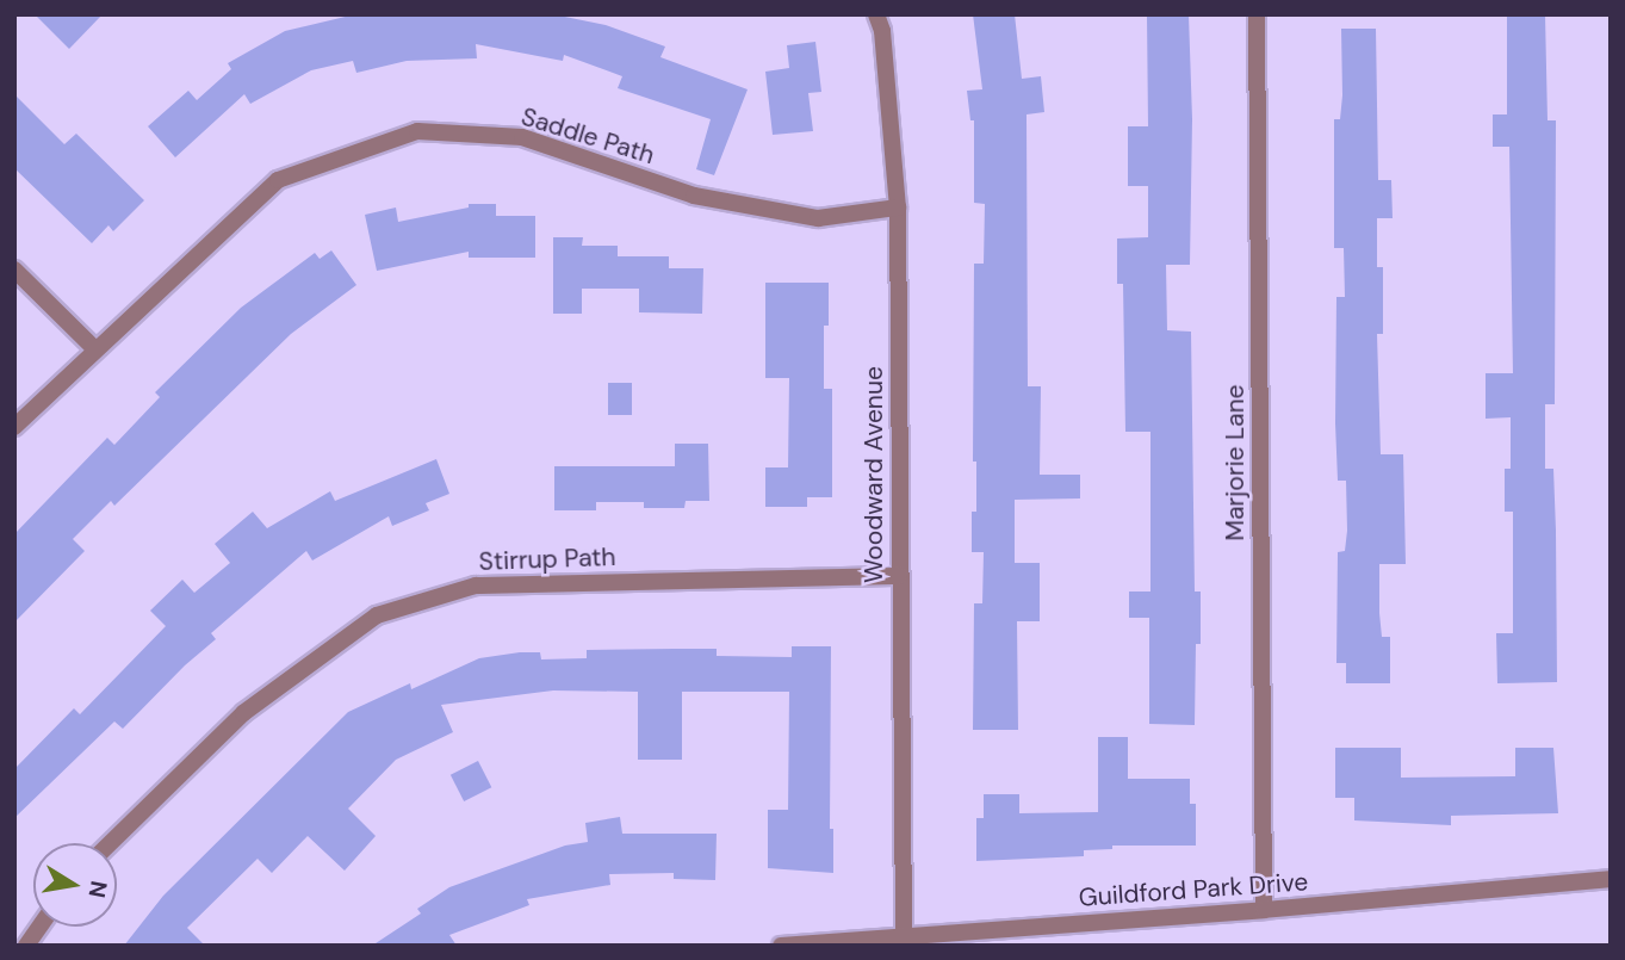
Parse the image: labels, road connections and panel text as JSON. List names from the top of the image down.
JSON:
{
  "streets": {
    "street": [
      "Saddle Path",
      "Marjorie Lane",
      "Woodward Avenue",
      "Stirrup Path",
      "Guildford Park Drive"
    ]
  },
  "crossings": [
    ["Saddle Path", "Woodward Avenue"],
    ["Marjorie Lane", "Guildford Park Drive"],
    ["Woodward Avenue", "Stirrup Path"],
    ["Woodward Avenue", "Guildford Park Drive"]
  ],
  "north": "right"
}
